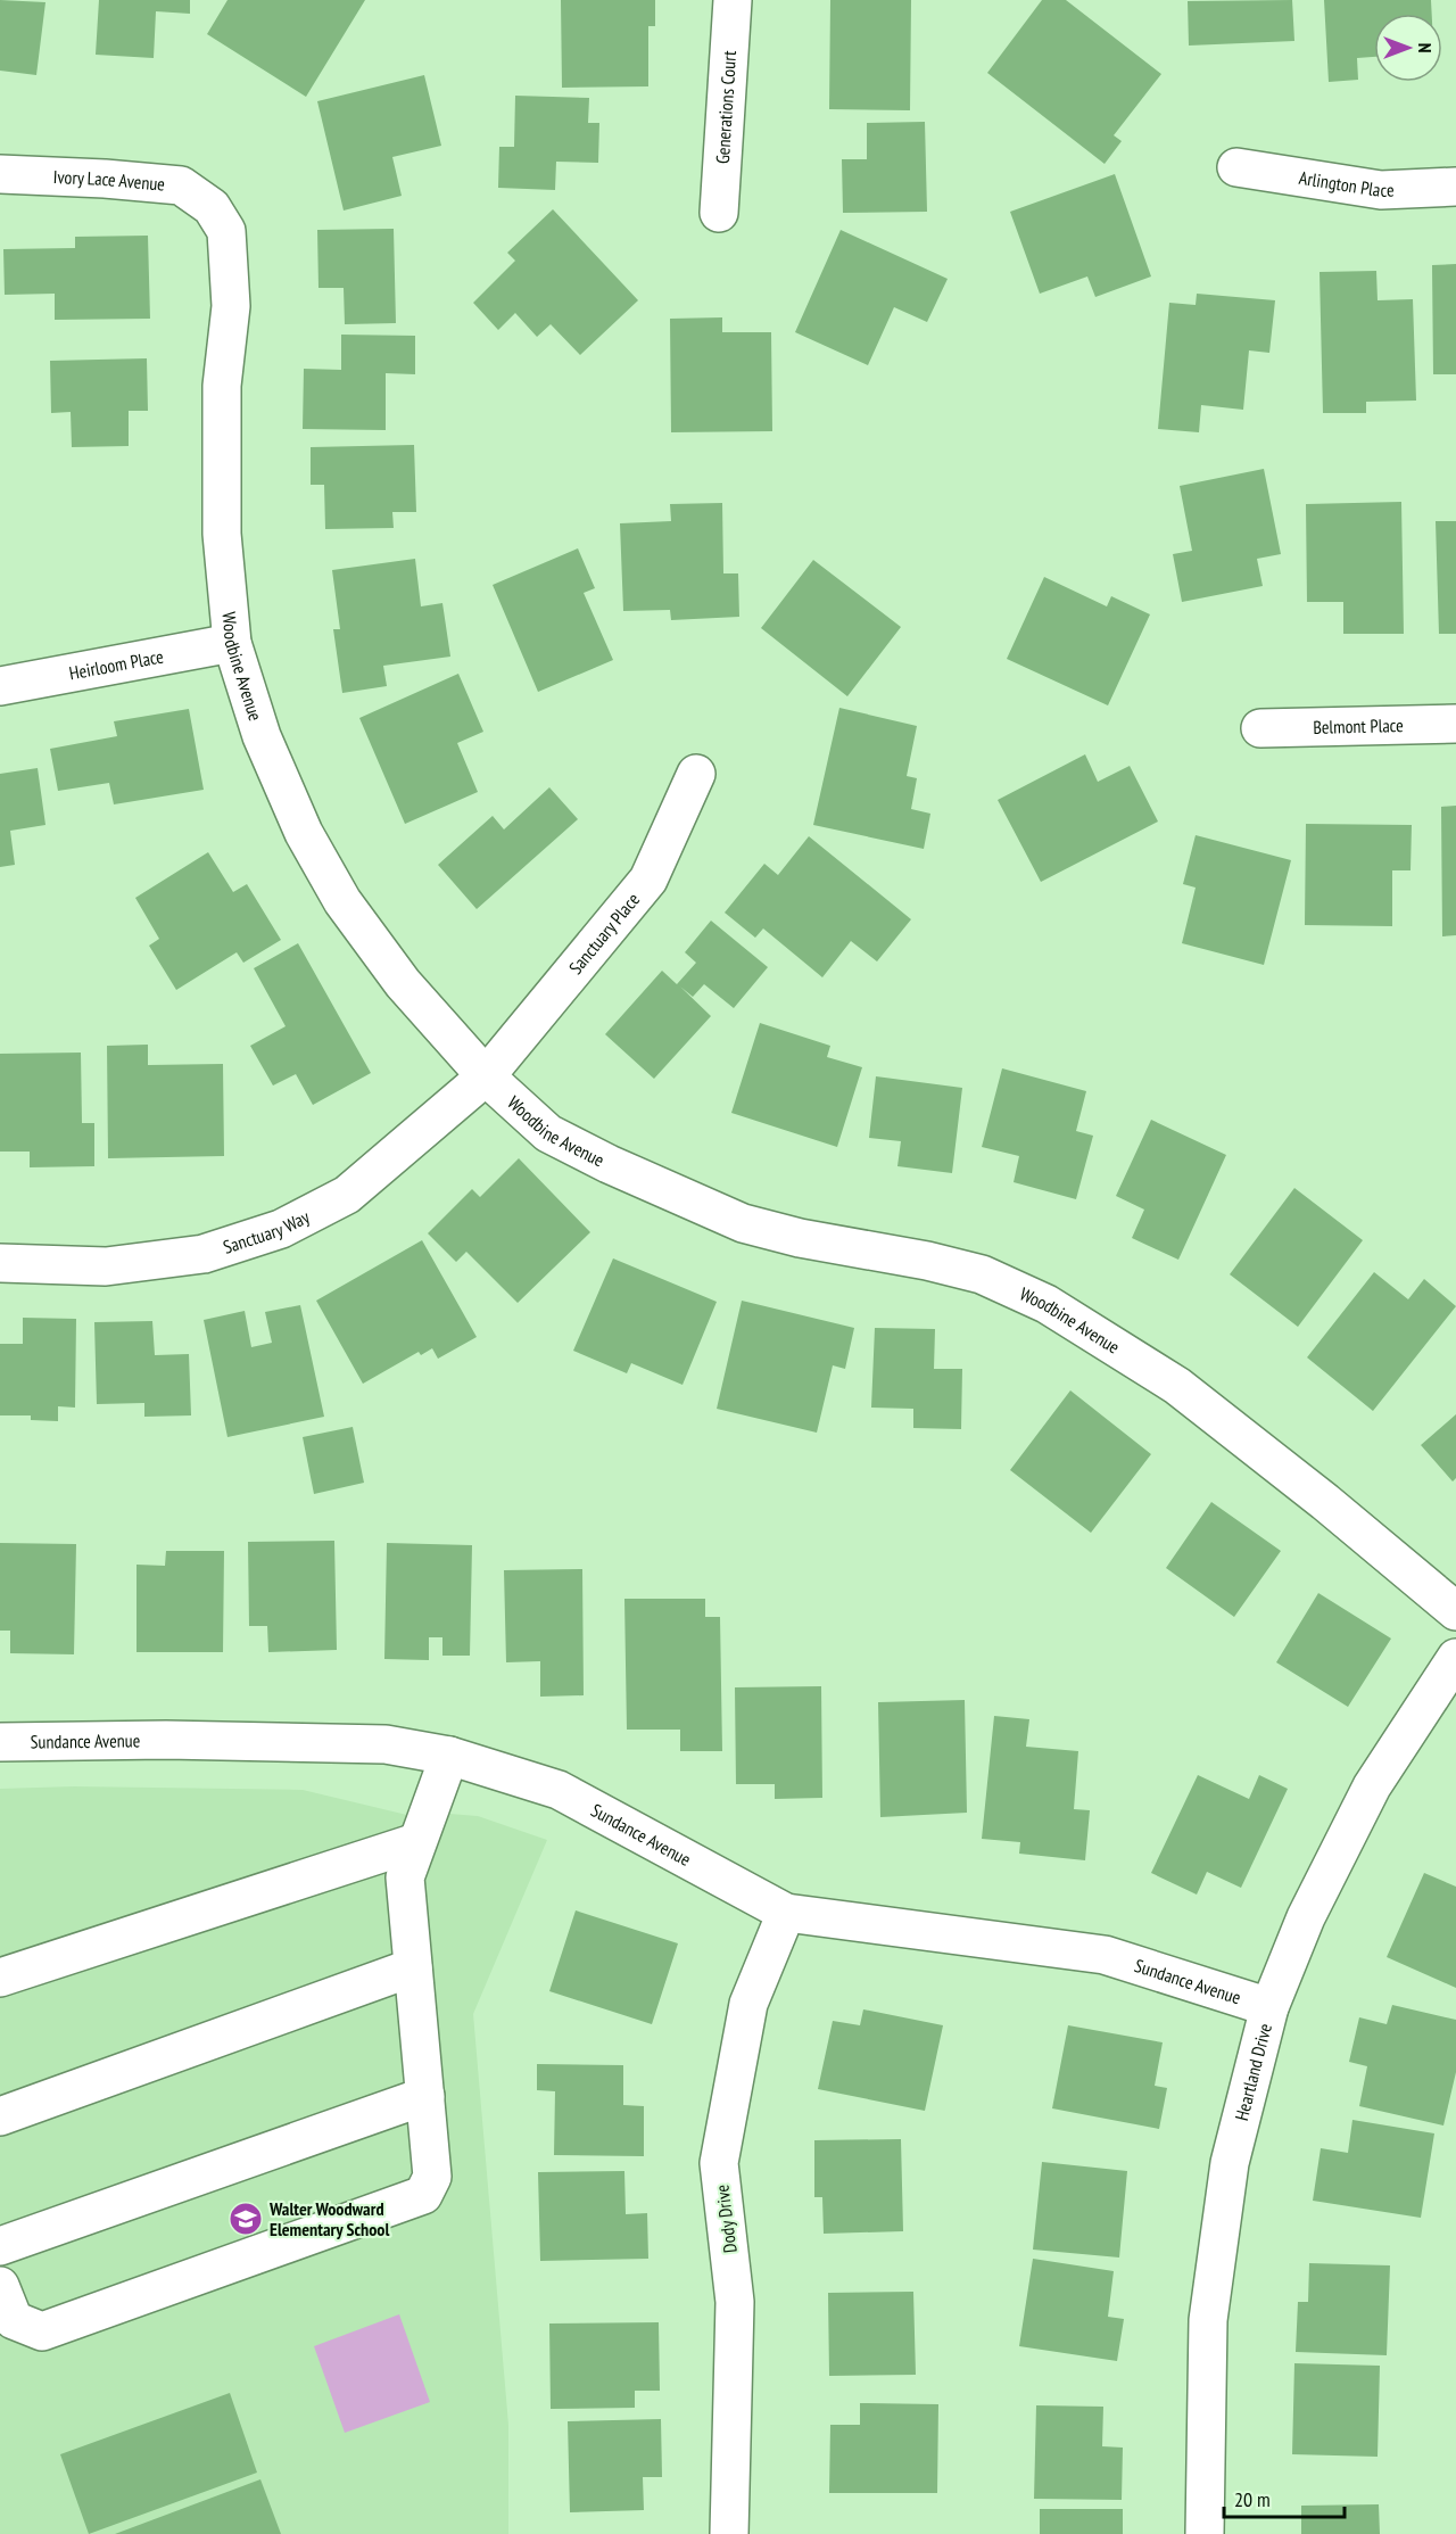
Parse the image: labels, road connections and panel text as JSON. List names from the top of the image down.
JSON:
{
  "streets": {
    "street": [
      "Generations Court",
      "Ivory Lace Avenue",
      "Arlington Place",
      "Heirloom Place",
      "Woodbine Avenue",
      "Belmont Place",
      "Sanctuary Place",
      "Sanctuary Way",
      "Sundance Avenue",
      "Heartland Drive",
      "Dody Drive"
    ]
  },
  "crossings": [
    ["Ivory Lace Avenue", "Woodbine Avenue"],
    ["Heirloom Place", "Woodbine Avenue"],
    ["Woodbine Avenue", "Sanctuary Place"],
    ["Woodbine Avenue", "Sanctuary Way"],
    ["Sanctuary Place", "Sanctuary Way"],
    ["Sundance Avenue", "Heartland Drive"],
    ["Sundance Avenue", "Dody Drive"]
  ],
  "places": {
    "school or university": ["Walter Woodward Elementary School"]
  },
  "scale_bar": "20 m",
  "north": "right"
}
